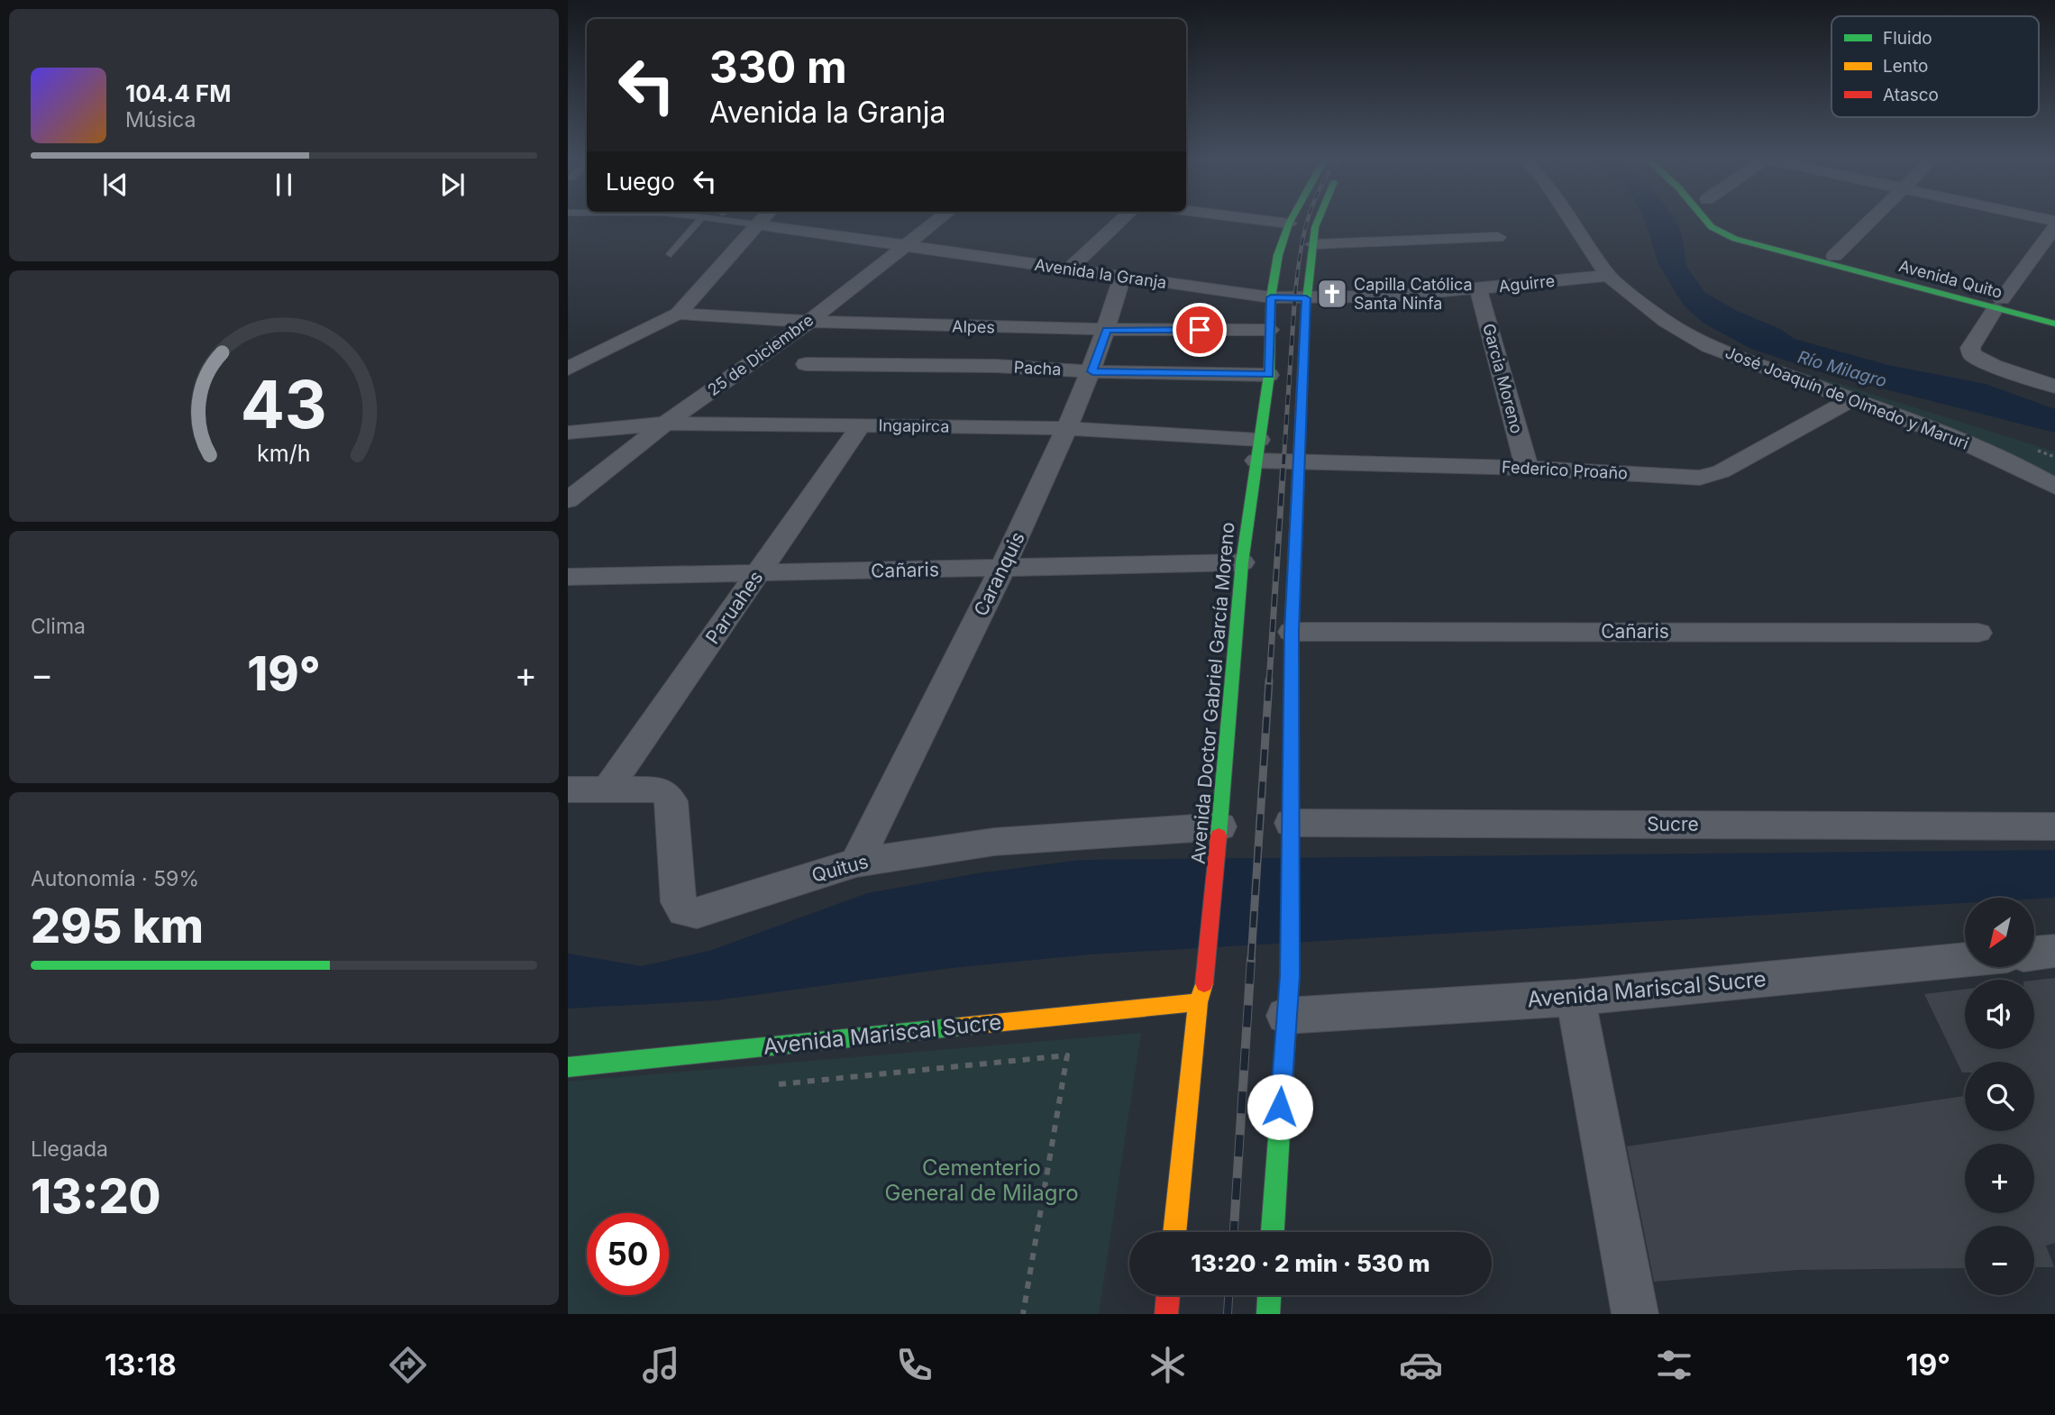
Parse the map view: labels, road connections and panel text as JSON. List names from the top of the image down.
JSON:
{
  "streets": {
    "main road": ["Avenida Quito", "Avenida Doctor Gabriel García Moreno", "Avenida Mariscal Sucre"],
    "street": [
      "Avenida la Granja",
      "Aguirre",
      "Alpes",
      "25 de Diciembre",
      "Pacha",
      "Garcia Moreno",
      "José Joaquín de Olmedo y Maruri",
      "Ingapirca",
      "Federico Proaño",
      "Cañaris",
      "Caranquis",
      "Paruahes",
      "Sucre",
      "Quitus"
    ]
  },
  "crossings": [
    ["Avenida la Granja", "Aguirre"],
    ["Avenida la Granja", "25 de Diciembre"],
    ["Avenida la Granja", "Caranquis"],
    ["Avenida la Granja", "Avenida Doctor Gabriel García Moreno"],
    ["Aguirre", "Garcia Moreno"],
    ["Aguirre", "José Joaquín de Olmedo y Maruri"],
    ["Alpes", "25 de Diciembre"],
    ["Alpes", "Caranquis"],
    ["Alpes", "Avenida Doctor Gabriel García Moreno"],
    ["25 de Diciembre", "Ingapirca"],
    ["Pacha", "Caranquis"],
    ["Pacha", "Avenida Doctor Gabriel García Moreno"],
    ["Garcia Moreno", "Federico Proaño"],
    ["José Joaquín de Olmedo y Maruri", "Federico Proaño"],
    ["Ingapirca", "Federico Proaño"],
    ["Ingapirca", "Caranquis"],
    ["Ingapirca", "Paruahes"],
    ["Ingapirca", "Avenida Doctor Gabriel García Moreno"],
    ["Federico Proaño", "Avenida Doctor Gabriel García Moreno"],
    ["Cañaris", "Caranquis"],
    ["Cañaris", "Paruahes"],
    ["Cañaris", "Avenida Doctor Gabriel García Moreno"],
    ["Caranquis", "Quitus"],
    ["Paruahes", "Quitus"],
    ["Avenida Doctor Gabriel García Moreno", "Quitus"],
    ["Avenida Doctor Gabriel García Moreno", "Avenida Mariscal Sucre"]
  ],
  "water": ["Río Milagro"],
  "parks": ["Cementerio General de Milagro"],
  "places": {
    "church": ["Capilla Católica Santa Ninfa"]
  },
  "legend": ["Fluido", "Lento", "Atasco"],
  "north": "bottom left",
  "page": {
    "turn": ["330 m", "Avenida la Granja"],
    "song": ["104.4 FM", "Música"],
    "then": "Luego",
    "tile": [
      "Clima",
      ["Autonomía · 59%", "295 km"],
      ["Llegada", "13:20"]
    ],
    "heat": ["−", "19°", "+"],
    "map_buttons": ["+", "−"],
    "limit": "50",
    "trip": "13:20 · 2 min · 530 m",
    "tabs": ["13:18", "19°"],
    "gauge": ["43", "km/h"]
  }
}
